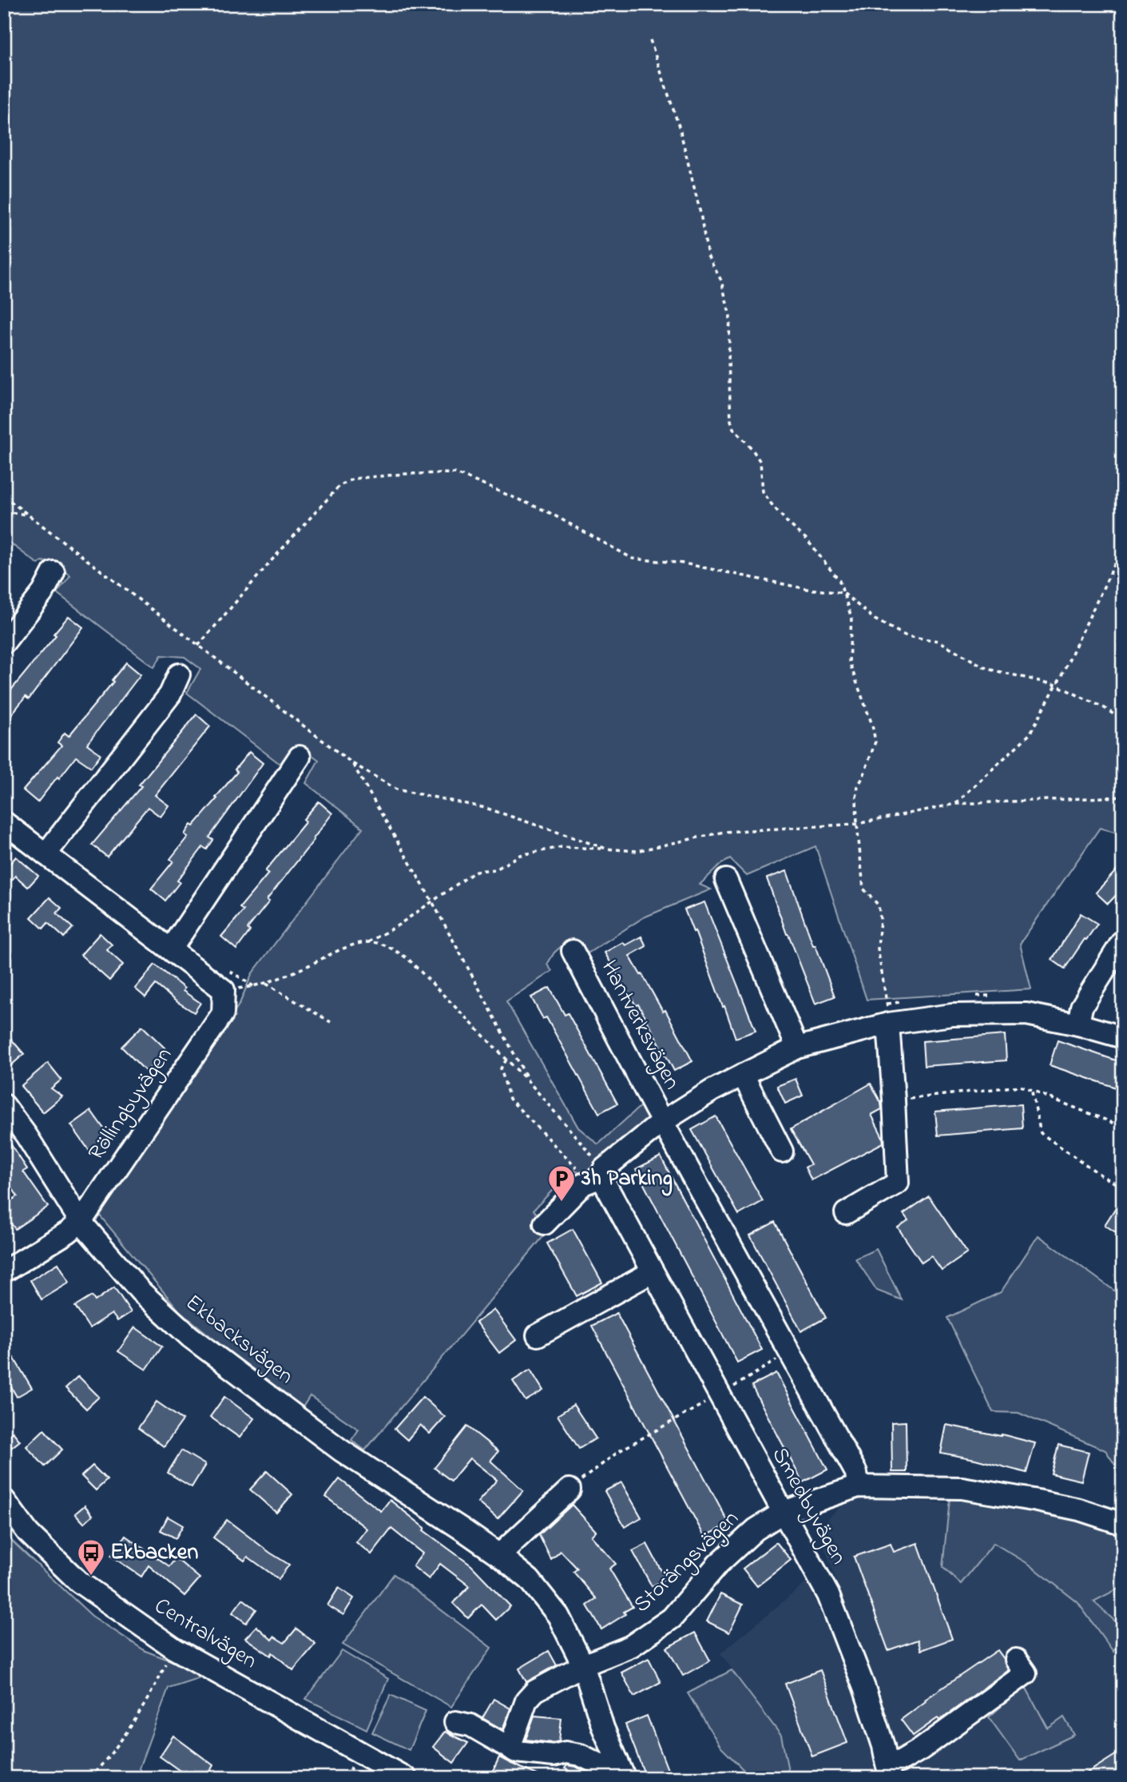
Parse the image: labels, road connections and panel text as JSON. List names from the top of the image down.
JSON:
{
  "streets": {
    "street": [
      "Hantverksvägen",
      "Röllingbyvägen",
      "Ekbacksvägen",
      "Smedbyvägen",
      "Storängsvägen",
      "Centralvägen"
    ]
  },
  "crossings": [
    ["Hantverksvägen", "Smedbyvägen"],
    ["Röllingbyvägen", "Ekbacksvägen"],
    ["Ekbacksvägen", "Storängsvägen"],
    ["Smedbyvägen", "Storängsvägen"]
  ],
  "places": {
    "parking": ["3h Parking"],
    "bus stop": ["Ekbacken"]
  }
}
